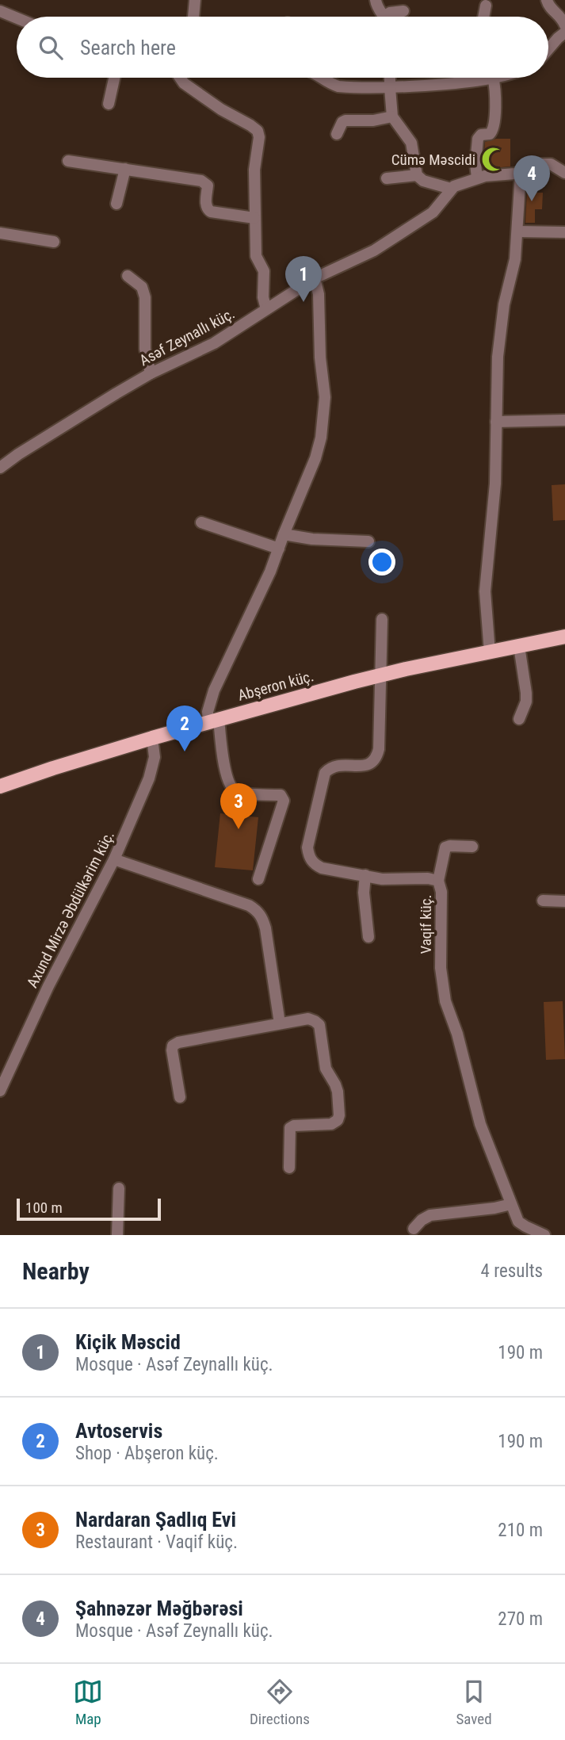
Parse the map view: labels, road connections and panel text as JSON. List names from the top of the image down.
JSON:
{
  "streets": {
    "main road": ["Abşeron küç."],
    "street": ["Asəf Zeynallı küç.", "Axund Mirzə Əbdülkərim küç.", "Vaqif küç."]
  },
  "crossings": [
    ["Abşeron küç.", "Axund Mirzə Əbdülkərim küç."],
    ["Abşeron küç.", "Vaqif küç."]
  ],
  "places": {
    "mosque": ["Cümə Məscidi"]
  },
  "scale_bar": "100 m",
  "page": {
    "search": "Search here",
    "pins": [
      "4",
      "1",
      "2",
      "3"
    ],
    "scale": "100 m",
    "heading": ["Nearby", "4 results"],
    "list": [
      {
        "mark": "1",
        "name": "Kiçik Məscid",
        "note": "Mosque · Asəf Zeynallı küç.",
        "value": "190 m"
      },
      {
        "mark": "2",
        "name": "Avtoservis",
        "note": "Shop · Abşeron küç.",
        "value": "190 m"
      },
      {
        "mark": "3",
        "name": "Nardaran Şadlıq Evi",
        "note": "Restaurant · Vaqif küç.",
        "value": "210 m"
      },
      {
        "mark": "4",
        "name": "Şahnəzər Məğbərəsi",
        "note": "Mosque · Asəf Zeynallı küç.",
        "value": "270 m"
      }
    ],
    "nav": ["Map", "Directions", "Saved"]
  }
}
